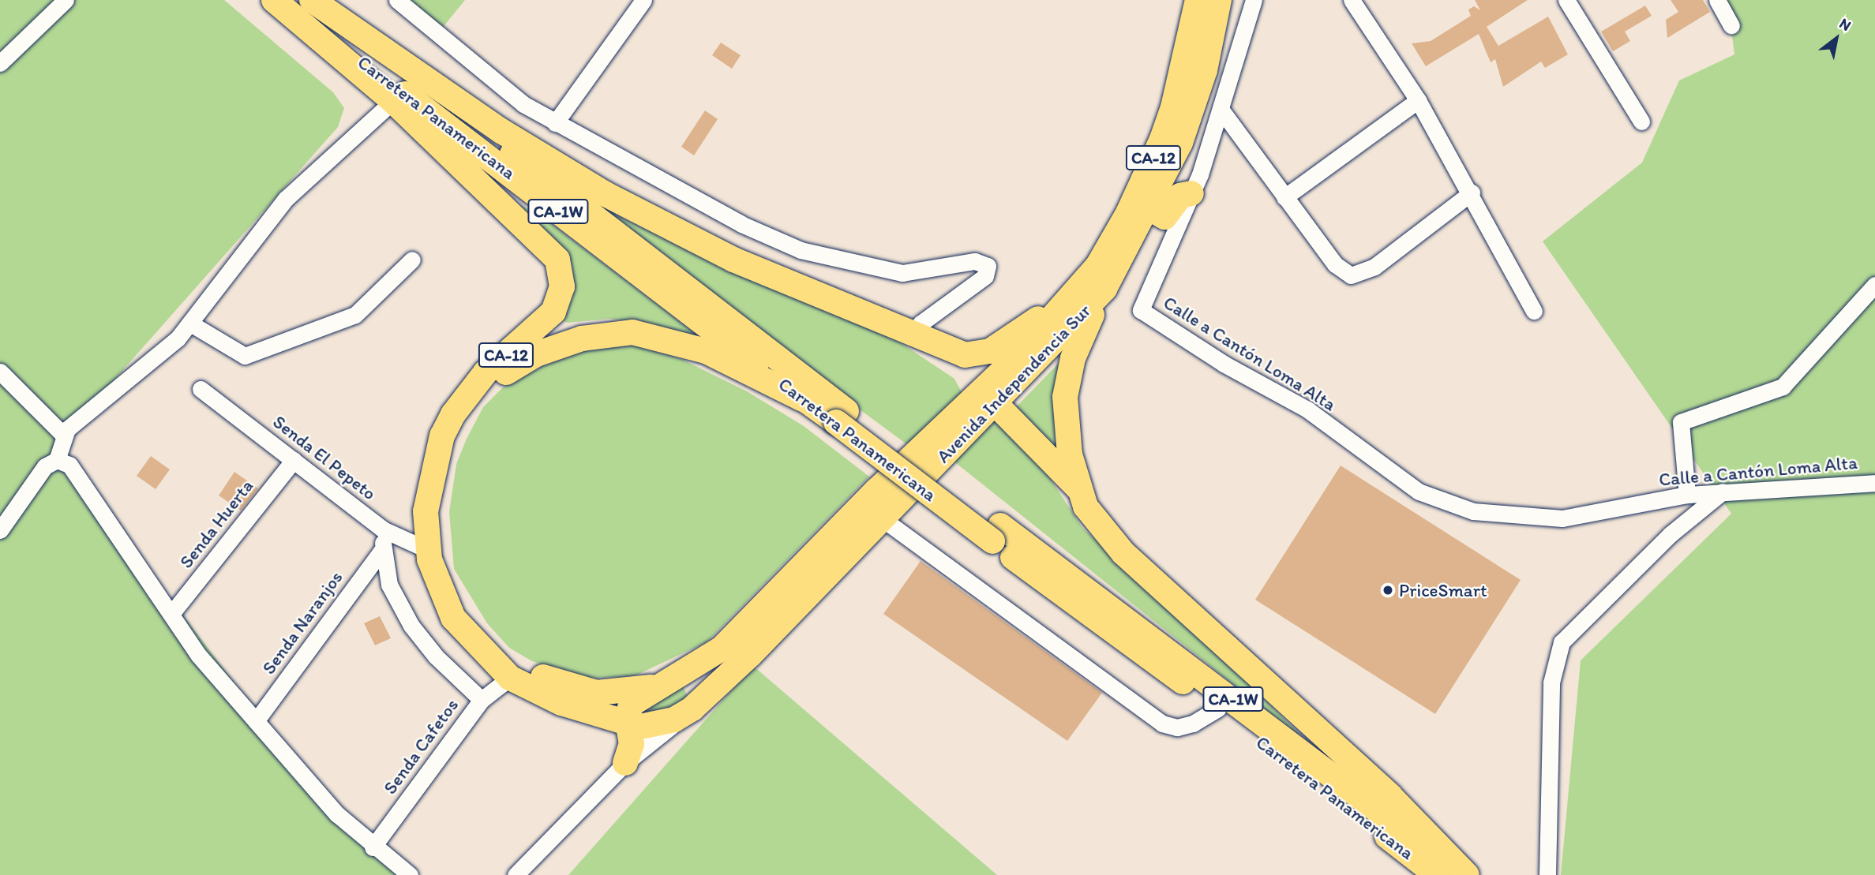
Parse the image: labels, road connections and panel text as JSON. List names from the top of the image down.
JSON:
{
  "streets": {
    "highway": [
      "Carretera Panamericana",
      "CA-12",
      "CA-1W",
      "Avenida Independencia Sur"
    ],
    "street": [
      "Calle a Cantón Loma Alta",
      "Senda El Pepeto",
      "Senda Huerta",
      "Senda Naranjos",
      "Senda Cafetos"
    ]
  },
  "crossings": [
    ["Carretera Panamericana", "CA-12"],
    ["CA-12", "Avenida Independencia Sur"],
    ["CA-12", "Senda El Pepeto"],
    ["CA-12", "Senda Cafetos"],
    ["Senda El Pepeto", "Senda Huerta"]
  ],
  "places": ["PriceSmart"],
  "north": "top right"
}
